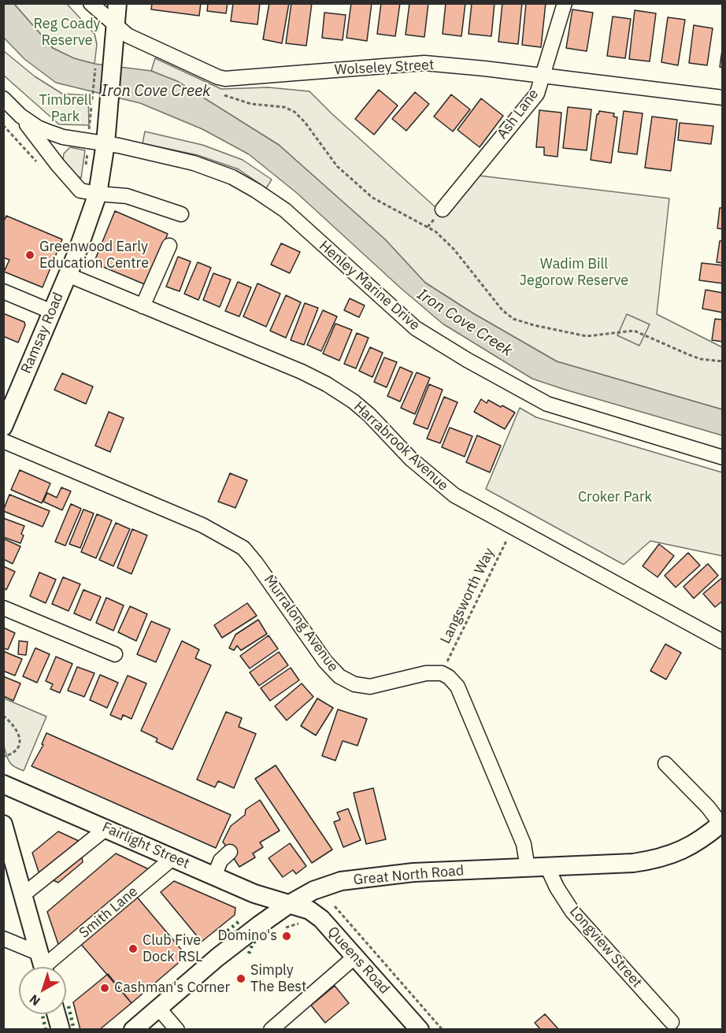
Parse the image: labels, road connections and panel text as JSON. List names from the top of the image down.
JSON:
{
  "streets": {
    "main road": [
      "Ramsay Road",
      "Fairlight Street",
      "Great North Road",
      "Queens Road"
    ],
    "street": [
      "Wolseley Street",
      "Ash Lane",
      "Henley Marine Drive",
      "Harrabrook Avenue",
      "Murralong Avenue",
      "Smith Lane",
      "Longview Street"
    ],
    "path": ["Langsworth Way"]
  },
  "crossings": [
    ["Wolseley Street", "Ash Lane"],
    ["Wolseley Street", "Ramsay Road"],
    ["Henley Marine Drive", "Ramsay Road"],
    ["Ramsay Road", "Harrabrook Avenue"],
    ["Harrabrook Avenue", "Langsworth Way"],
    ["Langsworth Way", "Murralong Avenue"],
    ["Fairlight Street", "Great North Road"],
    ["Fairlight Street", "Smith Lane"],
    ["Fairlight Street", "Queens Road"],
    ["Great North Road", "Longview Street"],
    ["Great North Road", "Queens Road"]
  ],
  "water": ["Iron Cove Creek"],
  "parks": [
    "Reg Coady Reserve",
    "Timbrell Park",
    "Wadim Bill Jegorow Reserve",
    "Croker Park"
  ],
  "places": [
    "Greenwood Early Education Centre",
    "Domino's",
    "Club Five Dock RSL",
    "Simply The Best",
    "Cashman's Corner"
  ],
  "north": "bottom left"
}
